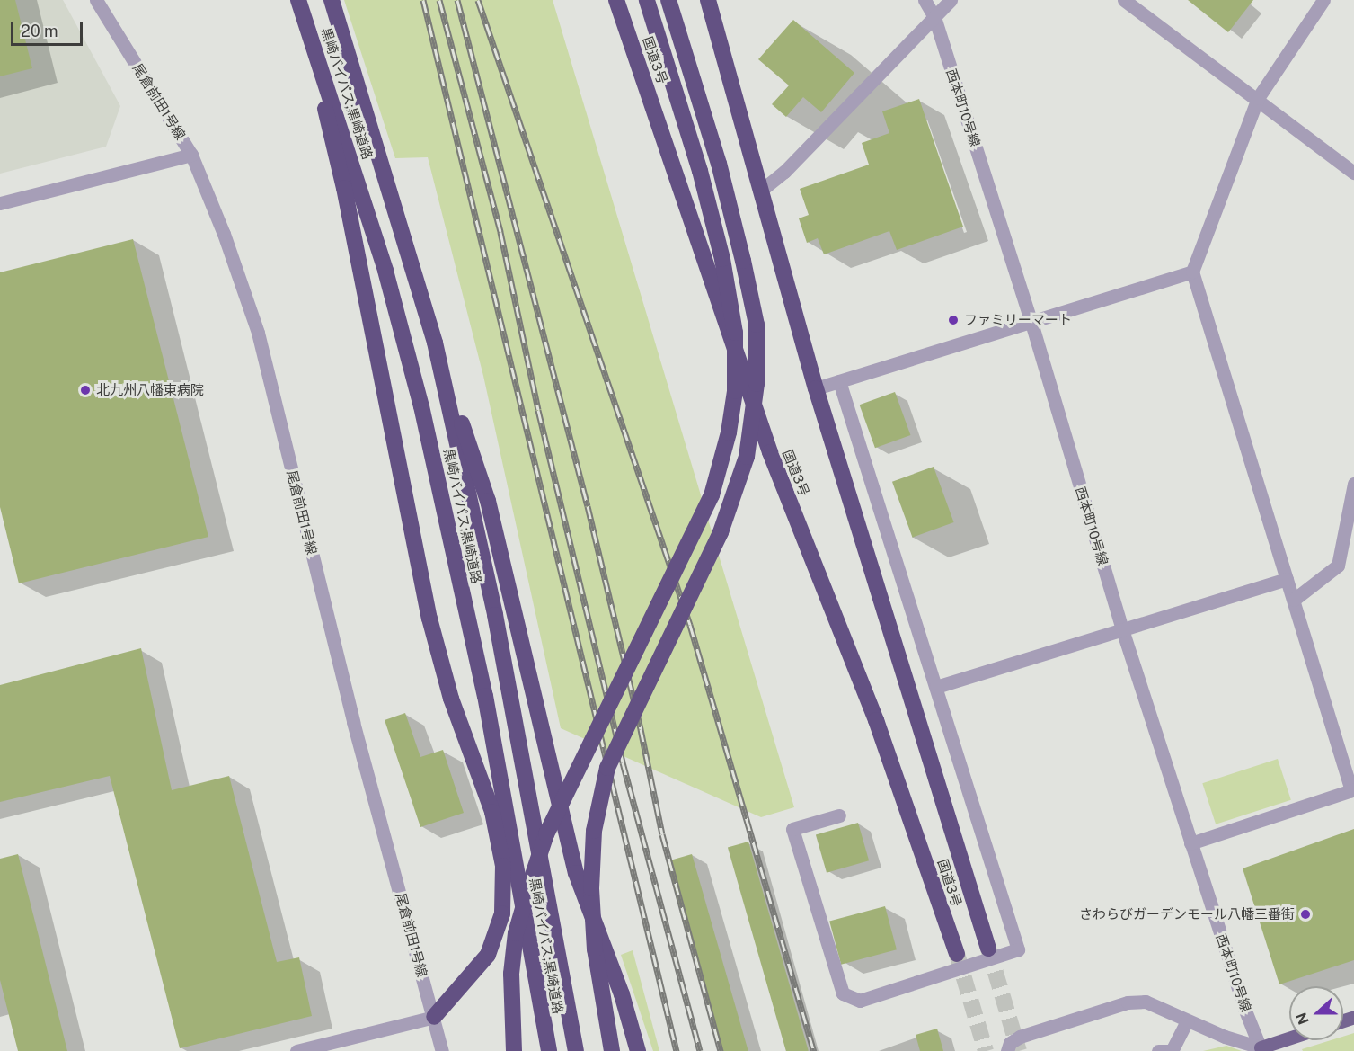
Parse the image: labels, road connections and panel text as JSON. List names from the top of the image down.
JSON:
{
  "streets": {
    "highway": ["国道3号", "黒崎バイパス;黒崎道路"],
    "street": ["尾倉前田1号線", "西本町10号線"]
  },
  "places": ["ファミリーマート", "北九州八幡東病院", "さわらびガーデンモール八幡三番街"],
  "scale_bar": "20 m",
  "north": "left"
}
